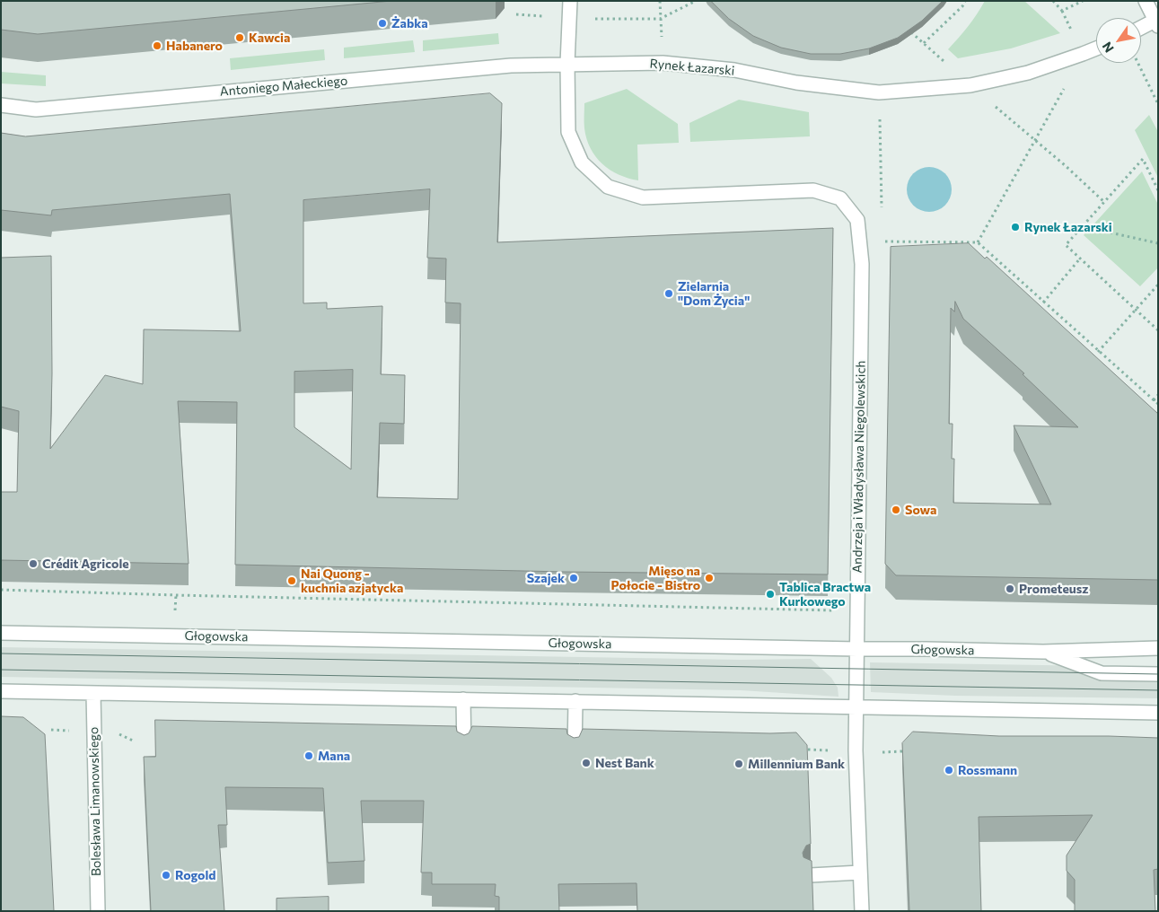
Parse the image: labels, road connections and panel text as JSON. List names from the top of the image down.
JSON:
{
  "streets": {
    "street": [
      "Rynek Łazarski",
      "Antoniego Małeckiego",
      "Andrzeja i Władysława Niegolewskich",
      "Głogowska",
      "Bolesława Limanowskiego"
    ]
  },
  "crossings": [
    ["Rynek Łazarski", "Antoniego Małeckiego"],
    ["Rynek Łazarski", "Andrzeja i Władysława Niegolewskich"],
    ["Antoniego Małeckiego", "Andrzeja i Władysława Niegolewskich"],
    ["Andrzeja i Władysława Niegolewskich", "Głogowska"]
  ],
  "places": [
    "Żabka",
    "Kawcia",
    "Habanero",
    "Rynek Łazarski",
    "Zielarnia \"Dom Życia\"",
    "Sowa",
    "Crédit Agricole",
    "Szajek",
    "Mięso na Połocie - Bistro",
    "Nai Quong - kuchnia azjatycka",
    "Prometeusz",
    "Tablica Bractwa Kurkowego",
    "Mana",
    "Nest Bank",
    "Millennium Bank",
    "Rossmann",
    "Rogold"
  ],
  "north": "bottom left"
}
